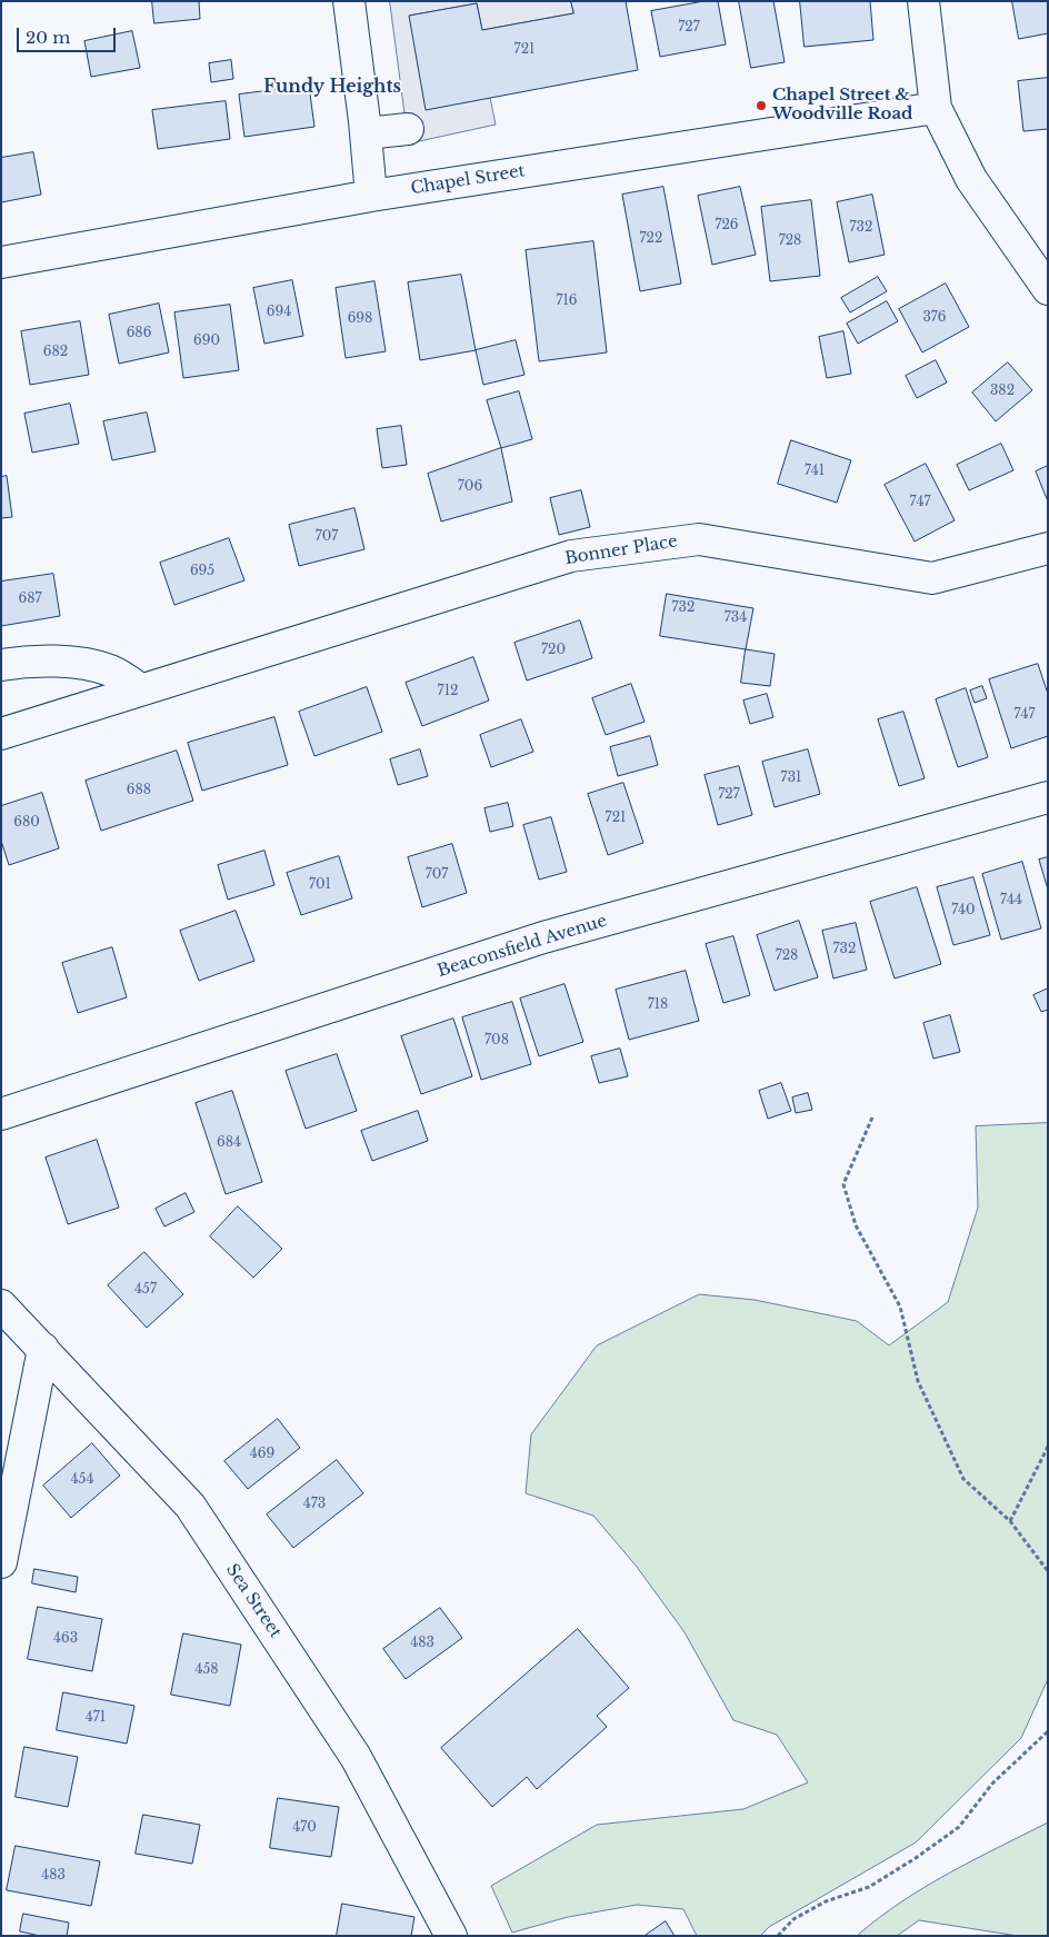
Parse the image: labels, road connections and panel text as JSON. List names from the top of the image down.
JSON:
{
  "streets": {
    "street": [
      "Chapel Street",
      "Bonner Place",
      "Beaconsfield Avenue",
      "Sea Street"
    ]
  },
  "districts": ["Fundy Heights"],
  "places": ["Chapel Street & Woodville Road"],
  "house_numbers": [
    "727",
    "721",
    "726",
    "732",
    "722",
    "728",
    "716",
    "694",
    "376",
    "698",
    "686",
    "690",
    "682",
    "382",
    "741",
    "706",
    "747",
    "707",
    "695",
    "687",
    "732",
    "734",
    "720",
    "712",
    "747",
    "731",
    "688",
    "727",
    "721",
    "680",
    "707",
    "701",
    "744",
    "740",
    "732",
    "728",
    "718",
    "708",
    "684",
    "457",
    "469",
    "454",
    "473",
    "463",
    "483",
    "458",
    "471",
    "470",
    "483"
  ],
  "scale_bar": "20 m"
}
